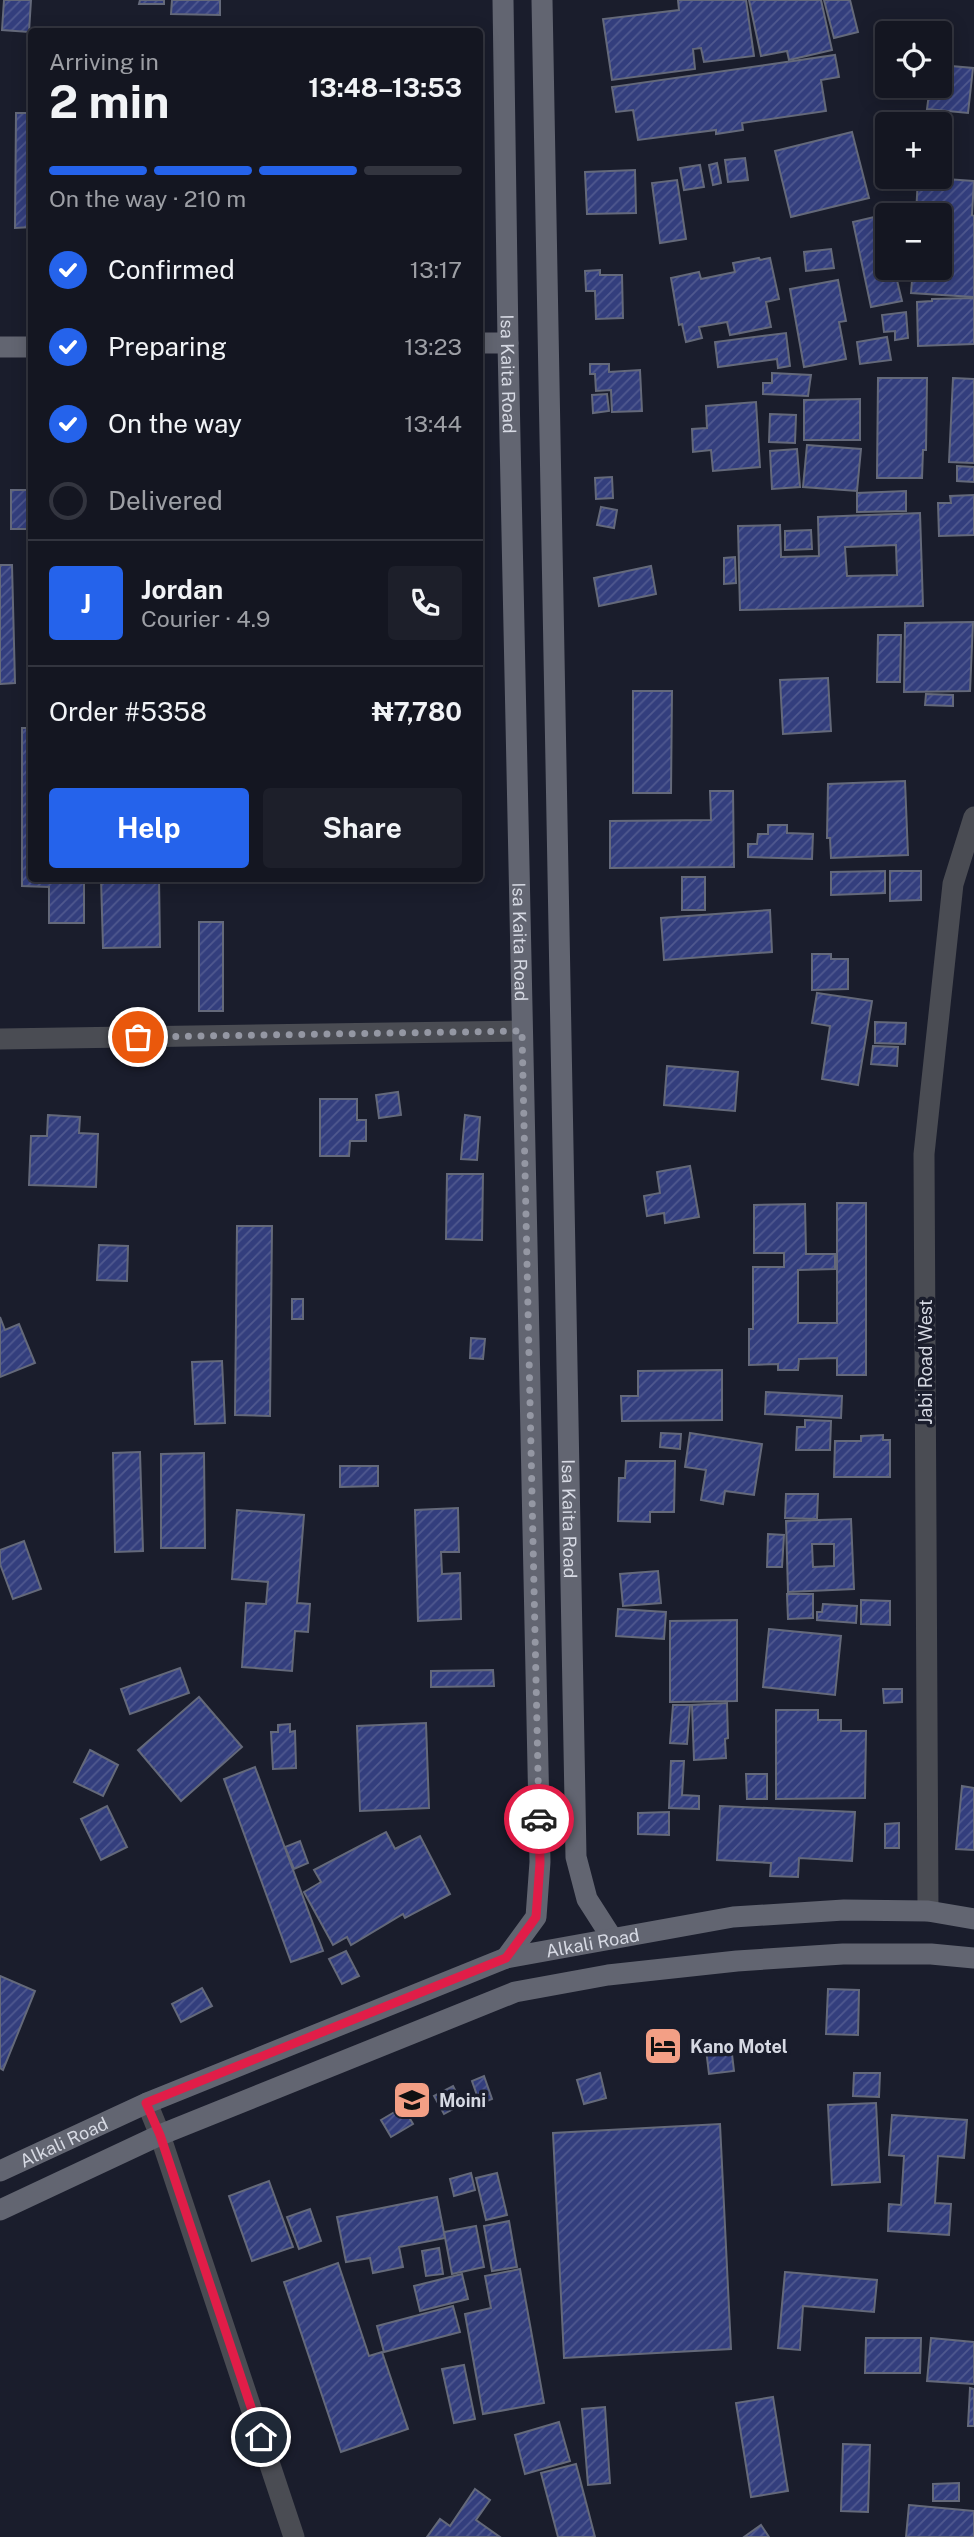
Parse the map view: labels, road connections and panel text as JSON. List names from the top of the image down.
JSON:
{
  "streets": {
    "main road": ["Isa Kaita Road", "Alkali Road"],
    "street": ["Jabi Road West"]
  },
  "crossings": [
    ["Isa Kaita Road", "Alkali Road"],
    ["Jabi Road West", "Alkali Road"]
  ],
  "places": {
    "hotel": ["Kano Motel"],
    "school or university": ["Moini"]
  },
  "page": {
    "map_buttons": ["+", "−"],
    "heading": ["2 min", "Arriving in", "13:48–13:53"],
    "panel": [
      "Jordan",
      "Courier · 4.9",
      "Order #5358",
      "₦7,780"
    ],
    "bar": "On the way · 210 m",
    "list": [
      ["Confirmed", "13:17"],
      ["Preparing", "13:23"],
      ["On the way", "13:44"],
      "Delivered"
    ],
    "round": "J",
    "buttons": ["Help", "Share"]
  }
}
